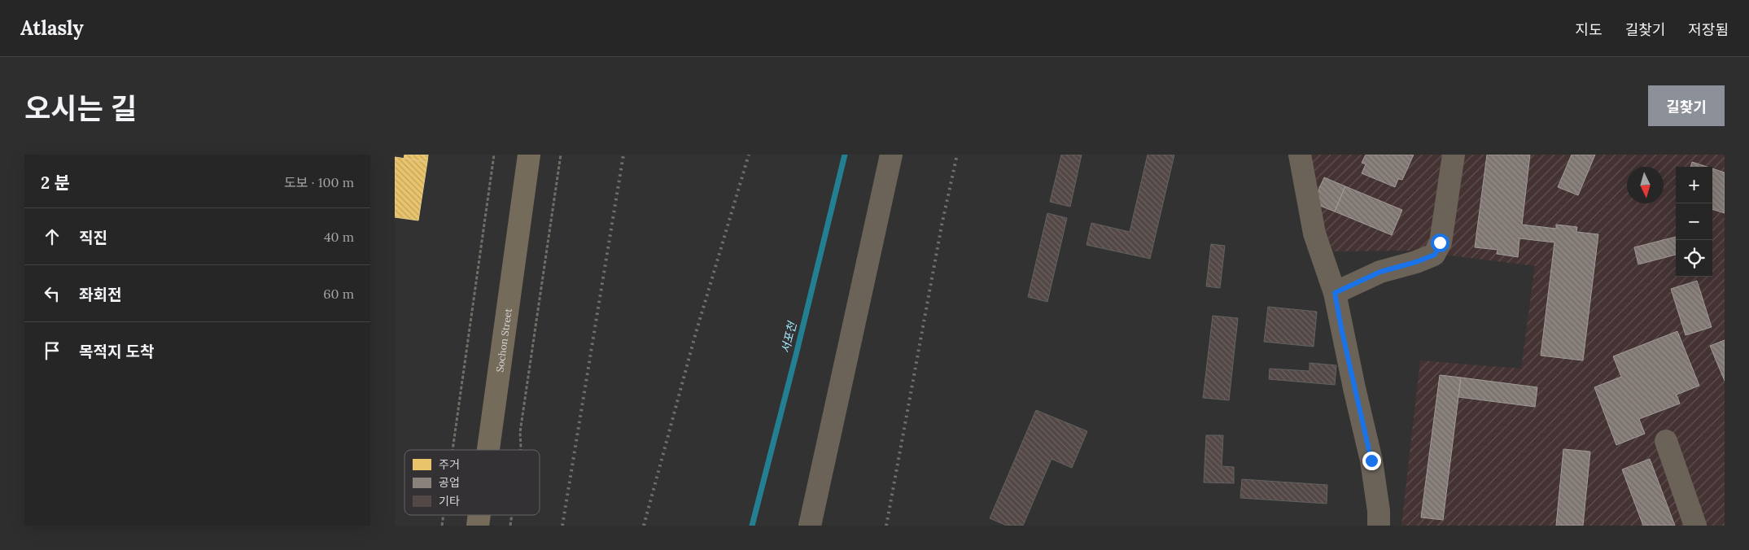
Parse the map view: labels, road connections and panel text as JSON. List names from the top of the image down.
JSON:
{
  "streets": {
    "main road": ["Sochon Street"]
  },
  "water": ["서포천"],
  "legend": ["주거", "공업", "기타"],
  "north": "bottom",
  "page": {
    "header": "Atlasly",
    "nav": ["지도", "길찾기", "저장됨"],
    "title": "오시는 길",
    "buttons": "길찾기",
    "heading": ["2 분", "도보 · 100 m"],
    "map_buttons": ["+", "−"],
    "list": [
      ["직진", "40 m"],
      ["좌회전", "60 m"],
      "목적지 도착"
    ]
  }
}
